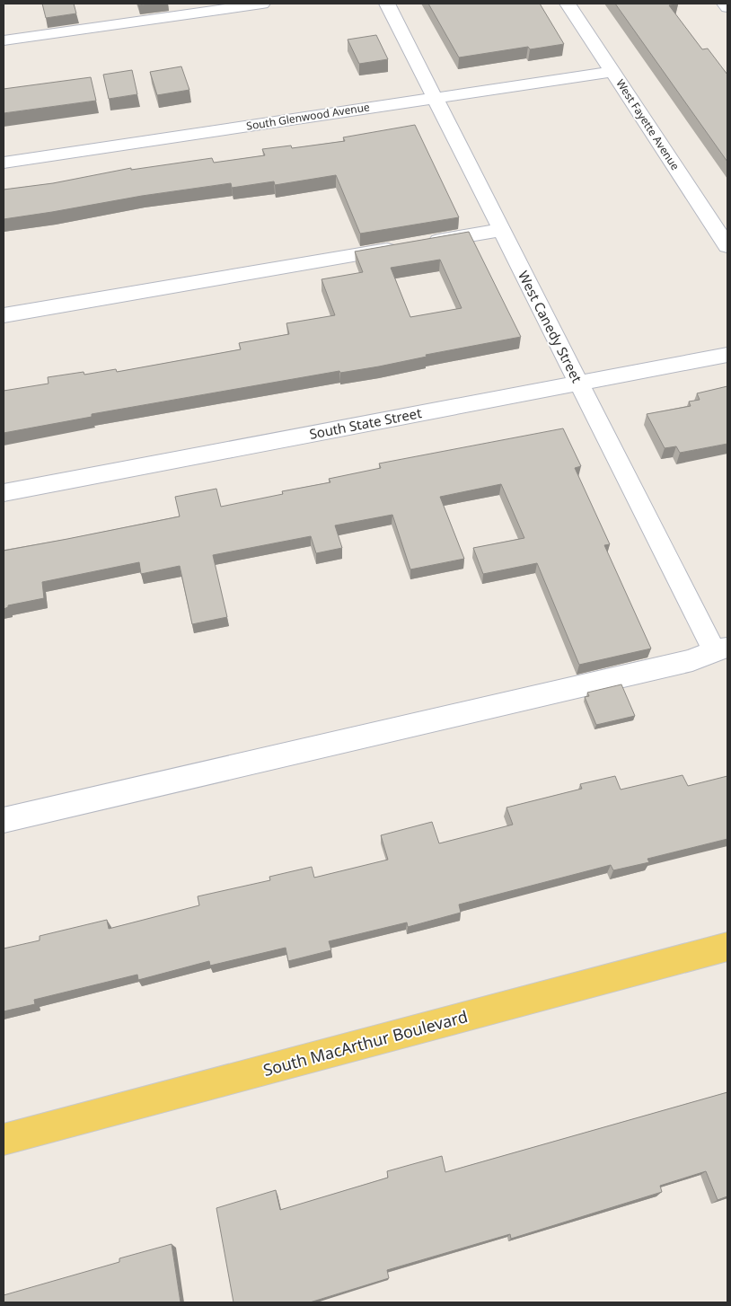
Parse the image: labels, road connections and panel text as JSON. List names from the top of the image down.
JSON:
{
  "streets": {
    "main road": ["South MacArthur Boulevard"],
    "street": [
      "South Glenwood Avenue",
      "West Fayette Avenue",
      "West Canedy Street",
      "South State Street"
    ]
  },
  "crossings": [
    ["South Glenwood Avenue", "West Fayette Avenue"],
    ["South Glenwood Avenue", "West Canedy Street"],
    ["West Canedy Street", "South State Street"]
  ]
}
